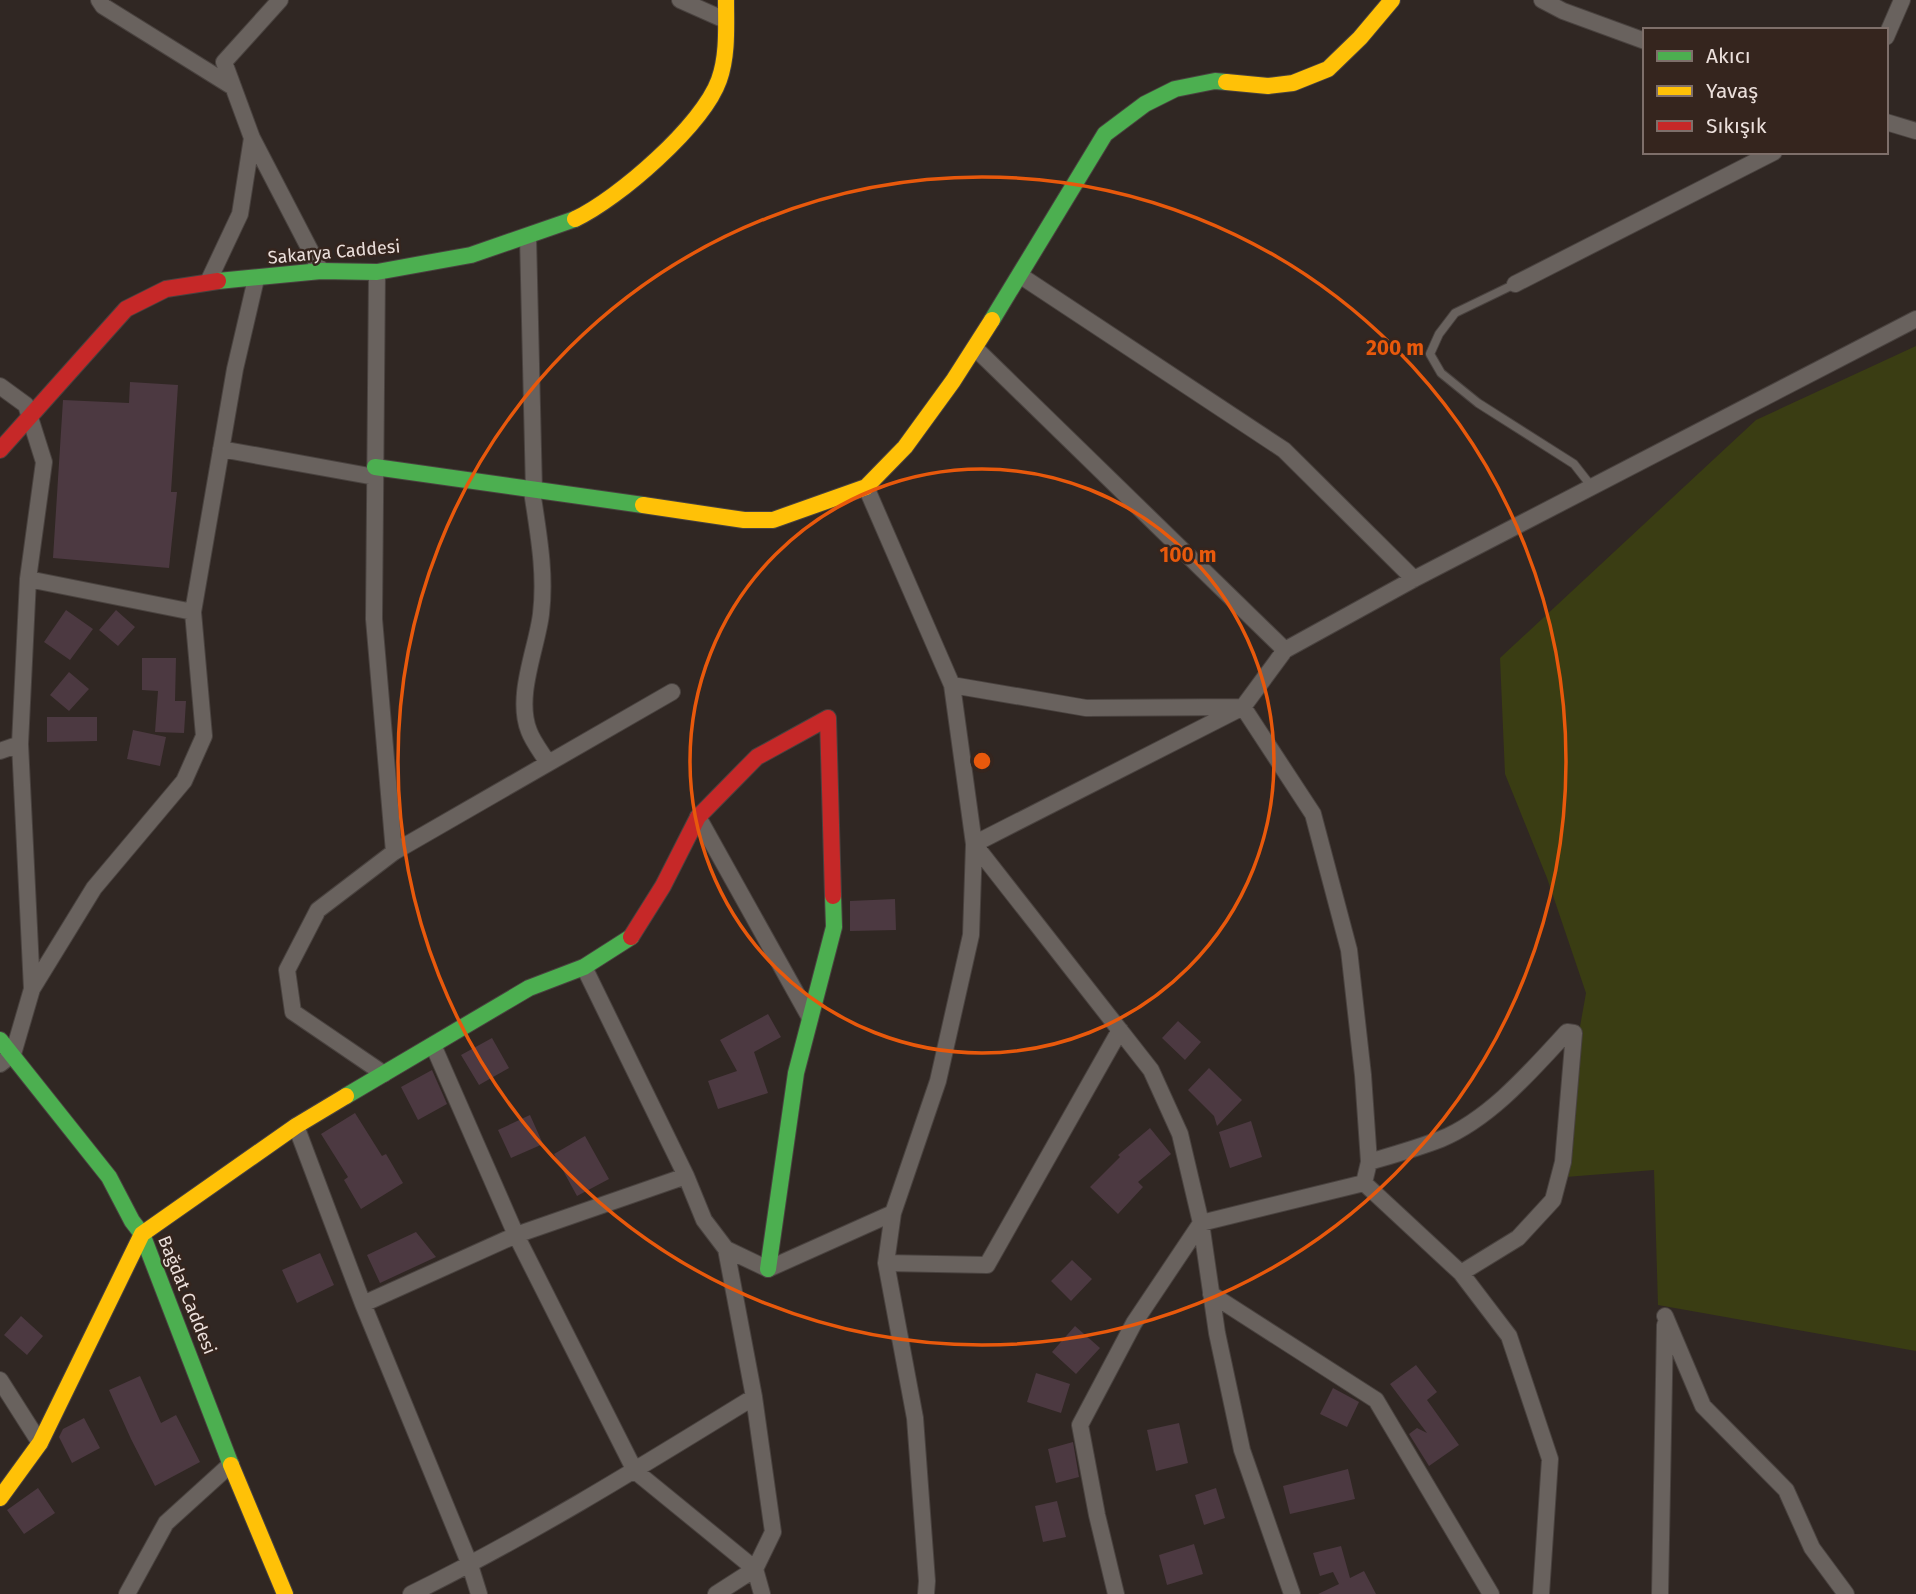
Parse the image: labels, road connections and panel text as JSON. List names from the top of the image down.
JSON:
{
  "streets": {
    "street": ["Sakarya Caddesi", "Bağdat Caddesi"]
  },
  "legend": ["Akıcı", "Yavaş", "Sıkışık"],
  "rings": ["200 m", "100 m"]
}
